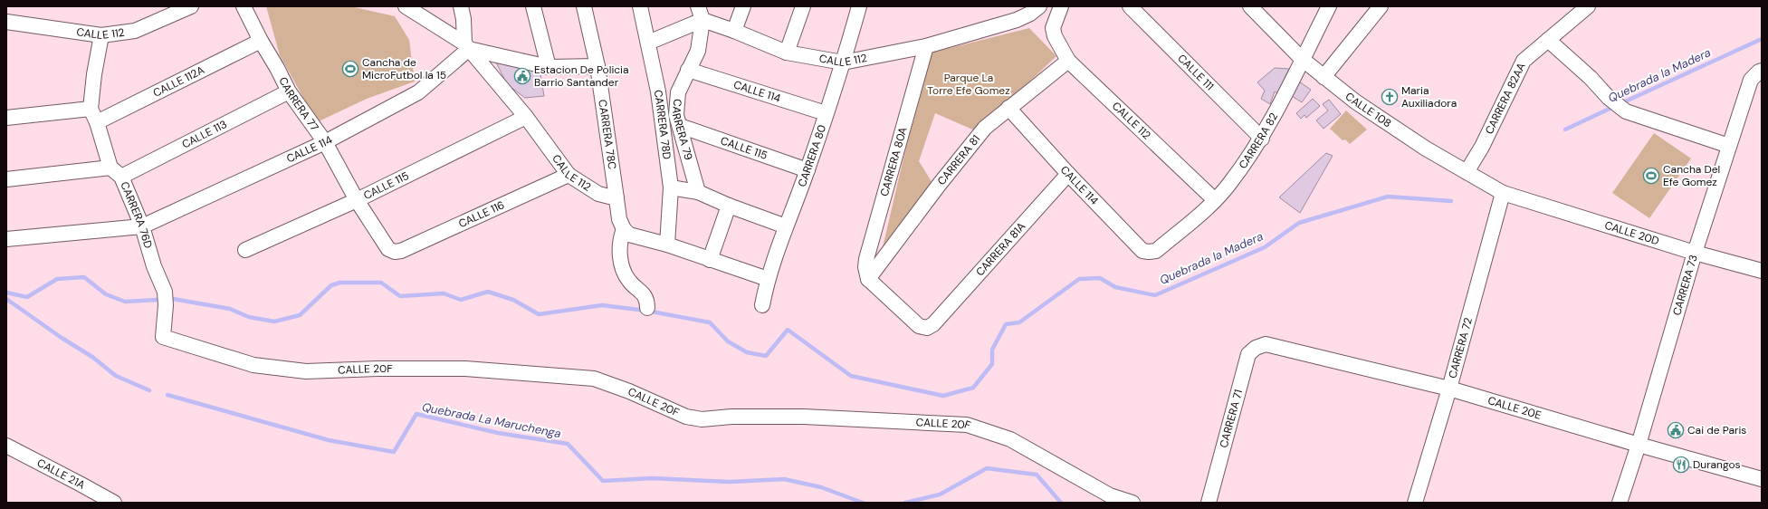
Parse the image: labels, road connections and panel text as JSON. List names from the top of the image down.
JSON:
{
  "streets": {
    "street": [
      "CALLE 112",
      "CALLE 111",
      "CALLE 112A",
      "CALLE 114",
      "CARRERA 82AA",
      "CARRERA 77",
      "CALLE 108",
      "CARRERA 78D",
      "CARRERA 79",
      "CALLE 113",
      "CARRERA 78C",
      "CARRERA 82",
      "CALLE 115",
      "CARRERA 80",
      "CARRERA 81",
      "CARRERA 80A",
      "CALLE 116",
      "CARRERA 76D",
      "CALLE 20D",
      "CARRERA 81A",
      "CARRERA 73",
      "CARRERA 72",
      "CALLE 20F",
      "CALLE 20E",
      "CARRERA 71",
      "CALLE 21A"
    ]
  },
  "crossings": [
    ["CALLE 112", "CALLE 114"],
    ["CALLE 112", "CARRERA 79"],
    ["CALLE 112", "CARRERA 78C"],
    ["CALLE 112", "CARRERA 82"],
    ["CALLE 112", "CALLE 115"],
    ["CALLE 112", "CARRERA 80"],
    ["CALLE 112", "CARRERA 81"],
    ["CALLE 112", "CARRERA 80A"],
    ["CALLE 112", "CALLE 116"],
    ["CALLE 111", "CARRERA 82"],
    ["CALLE 112A", "CARRERA 77"],
    ["CALLE 112A", "CARRERA 76D"],
    ["CALLE 114", "CARRERA 77"],
    ["CALLE 114", "CARRERA 79"],
    ["CALLE 114", "CARRERA 82"],
    ["CALLE 114", "CARRERA 80"],
    ["CALLE 114", "CARRERA 81"],
    ["CALLE 114", "CARRERA 76D"],
    ["CALLE 114", "CARRERA 81A"],
    ["CARRERA 82AA", "CALLE 108"],
    ["CARRERA 77", "CALLE 113"],
    ["CARRERA 77", "CALLE 115"],
    ["CARRERA 77", "CALLE 116"],
    ["CALLE 108", "CARRERA 82"],
    ["CALLE 108", "CALLE 20D"],
    ["CALLE 108", "CARRERA 72"],
    ["CARRERA 79", "CALLE 115"],
    ["CALLE 113", "CARRERA 76D"],
    ["CALLE 115", "CARRERA 80"],
    ["CARRERA 81", "CARRERA 80A"],
    ["CARRERA 81", "CARRERA 81A"],
    ["CARRERA 80A", "CARRERA 81A"],
    ["CARRERA 76D", "CALLE 20F"],
    ["CALLE 20D", "CARRERA 73"],
    ["CALLE 20D", "CARRERA 72"],
    ["CARRERA 73", "CALLE 20E"],
    ["CARRERA 72", "CALLE 20E"],
    ["CALLE 20E", "CARRERA 71"]
  ],
  "water": ["Quebrada la Madera", "Quebrada La Maruchenga"],
  "parks": ["Parque La Torre Efe Gomez"],
  "places": {
    "sports": ["Cancha de MicroFutbol la 15", "Cancha Del Efe Gomez"],
    "public building": ["Estacion De Policia Barrio Santander", "Cai de Paris"],
    "church": ["Maria Auxiliadora"],
    "restaurant": ["Durangos"]
  }
}
